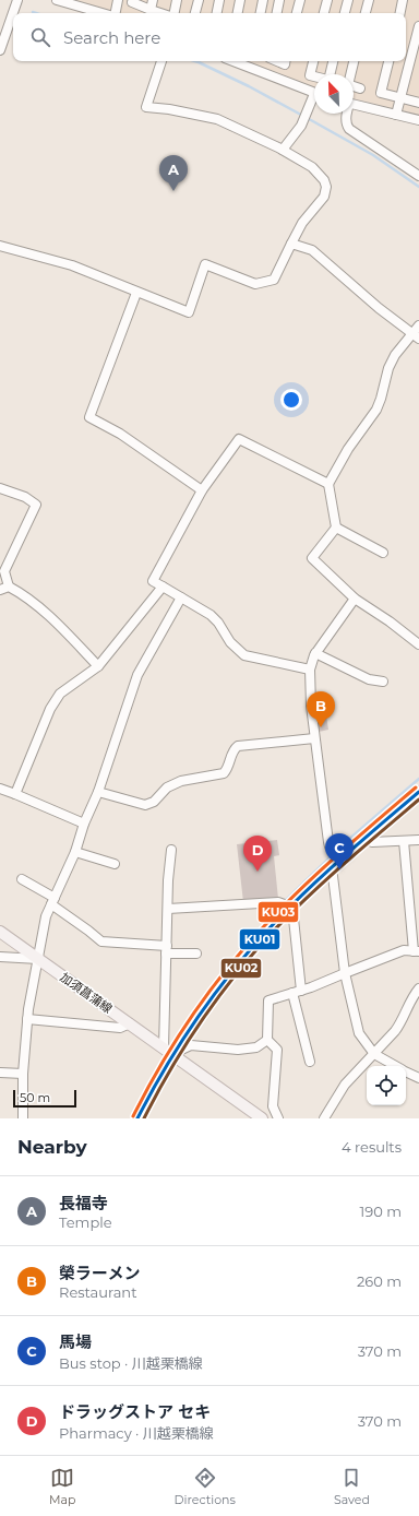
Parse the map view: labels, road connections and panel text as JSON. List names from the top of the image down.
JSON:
{
  "streets": {
    "main road": ["加須菖蒲線"]
  },
  "lines": ["transit line KU03", "transit line KU01", "transit line KU02"],
  "scale_bar": "50 m",
  "north": "top left",
  "page": {
    "search": "Search here",
    "pins": [
      "A",
      "B",
      "C",
      "D"
    ],
    "scale": "50 m",
    "heading": ["Nearby", "4 results"],
    "list": [
      {
        "mark": "A",
        "name": "長福寺",
        "note": "Temple",
        "value": "190 m"
      },
      {
        "mark": "B",
        "name": "榮ラーメン",
        "note": "Restaurant",
        "value": "260 m"
      },
      {
        "mark": "C",
        "name": "馬場",
        "note": "Bus stop · 川越栗橋線",
        "value": "370 m"
      },
      {
        "mark": "D",
        "name": "ドラッグストア セキ",
        "note": "Pharmacy · 川越栗橋線",
        "value": "370 m"
      }
    ],
    "nav": ["Map", "Directions", "Saved"]
  }
}
